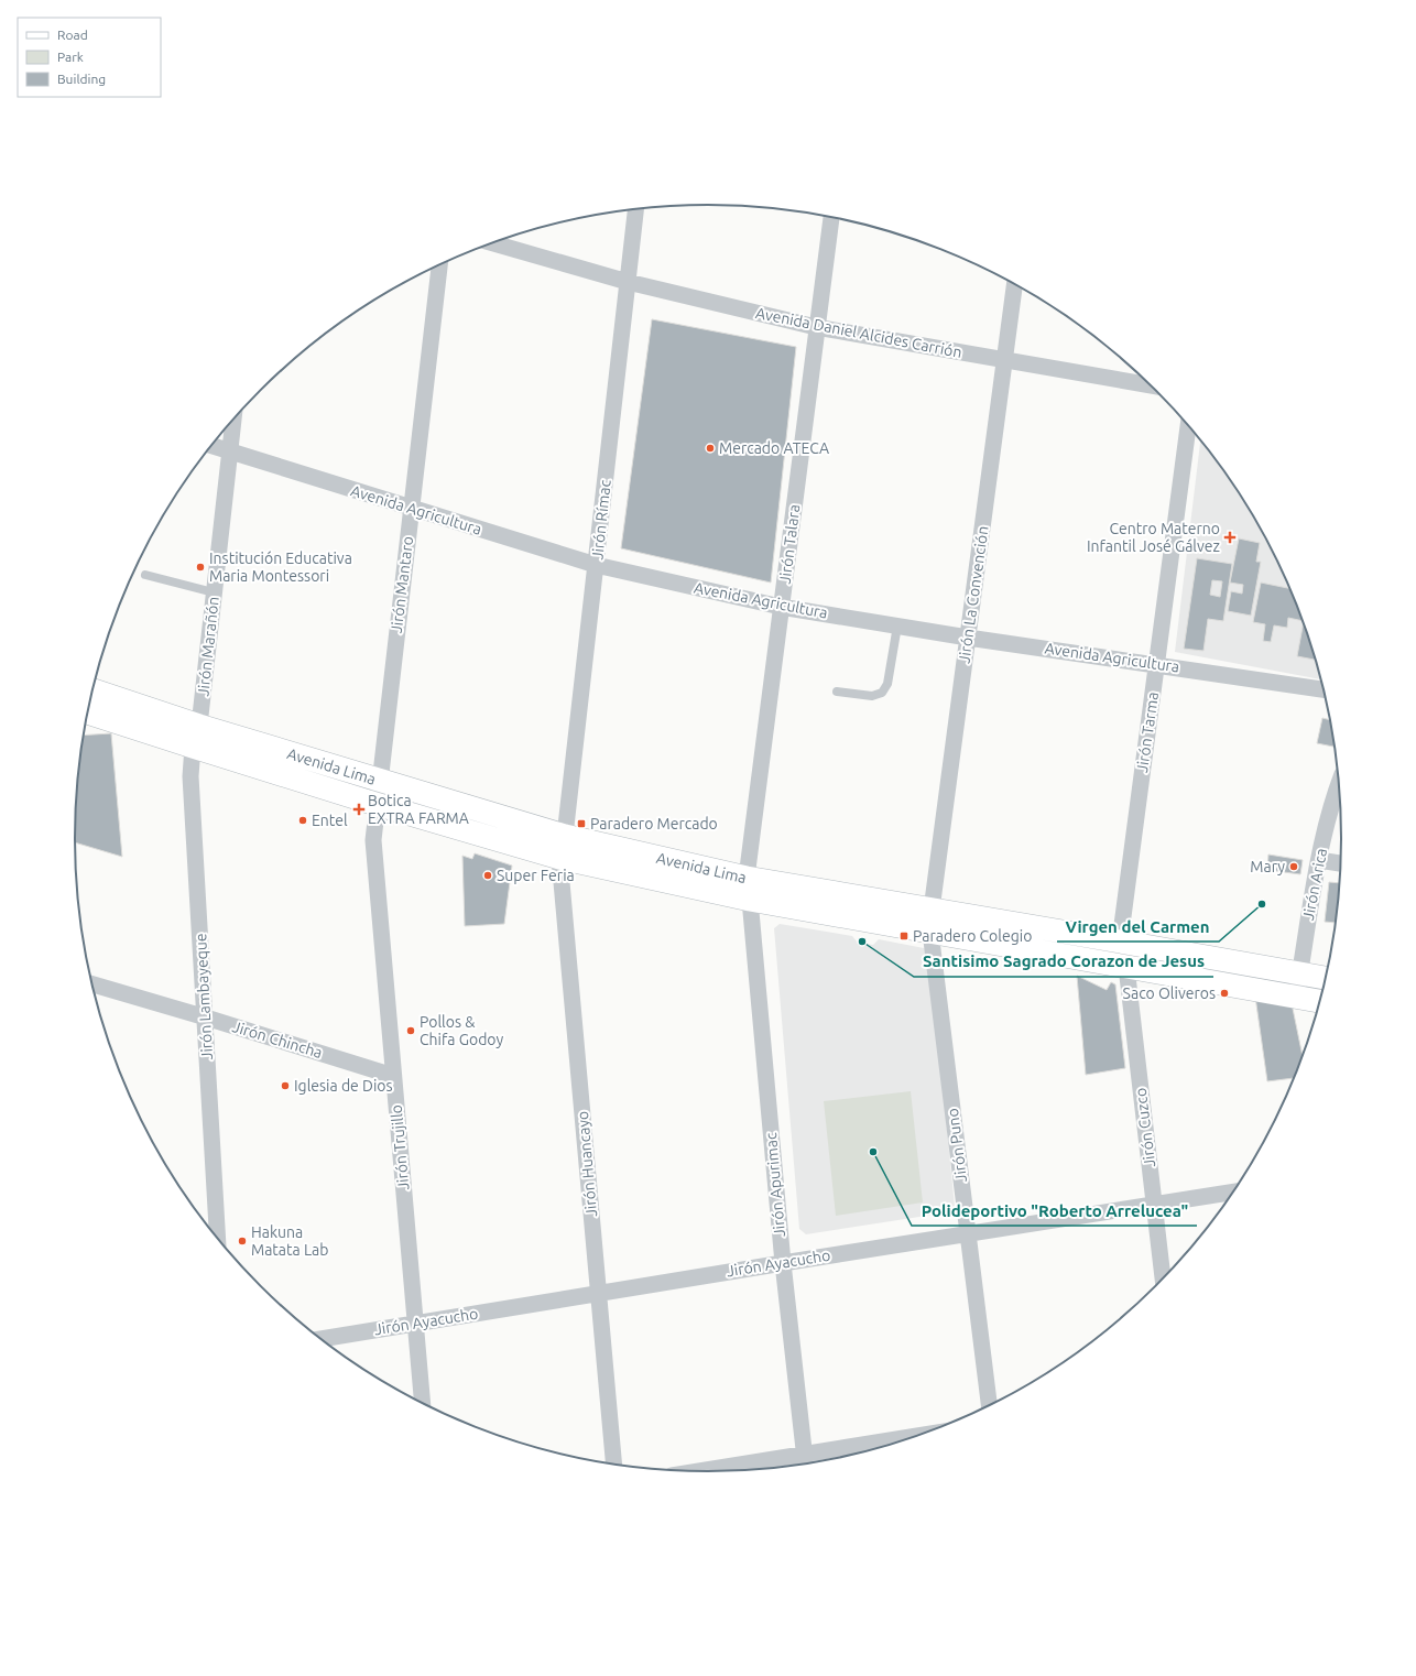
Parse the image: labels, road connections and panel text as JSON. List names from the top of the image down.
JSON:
{
  "streets": {
    "main road": ["Avenida Lima"],
    "street": [
      "Avenida Daniel Alcides Carrión",
      "Avenida Agricultura",
      "Jirón Rímac",
      "Jirón Talara",
      "Jirón Mantaro",
      "Jirón La Convención",
      "Jirón Marañón",
      "Jirón Tarma",
      "Jirón Arica",
      "Jirón Lambayeque",
      "Jirón Chincha",
      "Jirón Cuzco",
      "Jirón Puno",
      "Jirón Trujillo",
      "Jirón Huancayo",
      "Jirón Apurimac",
      "Jirón Ayacucho"
    ]
  },
  "crossings": [
    ["Avenida Daniel Alcides Carrión", "Jirón Rímac"],
    ["Avenida Daniel Alcides Carrión", "Jirón Talara"],
    ["Avenida Daniel Alcides Carrión", "Jirón La Convención"],
    ["Avenida Agricultura", "Jirón Rímac"],
    ["Avenida Agricultura", "Jirón Talara"],
    ["Avenida Agricultura", "Jirón Mantaro"],
    ["Avenida Agricultura", "Jirón La Convención"],
    ["Avenida Agricultura", "Jirón Marañón"],
    ["Avenida Agricultura", "Jirón Tarma"],
    ["Jirón Rímac", "Avenida Lima"],
    ["Jirón Rímac", "Jirón Huancayo"],
    ["Jirón Talara", "Avenida Lima"],
    ["Jirón Talara", "Jirón Apurimac"],
    ["Jirón Mantaro", "Avenida Lima"],
    ["Jirón Mantaro", "Jirón Trujillo"],
    ["Jirón La Convención", "Avenida Lima"],
    ["Jirón Marañón", "Avenida Lima"],
    ["Jirón Tarma", "Avenida Lima"],
    ["Avenida Lima", "Jirón Arica"],
    ["Avenida Lima", "Jirón Lambayeque"],
    ["Avenida Lima", "Jirón Cuzco"],
    ["Avenida Lima", "Jirón Puno"],
    ["Avenida Lima", "Jirón Trujillo"],
    ["Avenida Lima", "Jirón Huancayo"],
    ["Avenida Lima", "Jirón Apurimac"],
    ["Jirón Lambayeque", "Jirón Chincha"],
    ["Jirón Chincha", "Jirón Trujillo"],
    ["Jirón Cuzco", "Jirón Ayacucho"],
    ["Jirón Puno", "Jirón Ayacucho"],
    ["Jirón Trujillo", "Jirón Ayacucho"],
    ["Jirón Huancayo", "Jirón Ayacucho"],
    ["Jirón Apurimac", "Jirón Ayacucho"]
  ],
  "places": {
    "other": [
      "Mercado ATECA",
      "Institución Educativa Maria Montessori",
      "Entel",
      "Mary",
      "Super Feria",
      "Virgen del Carmen",
      "Santisimo Sagrado Corazon de Jesus",
      "Saco Oliveros",
      "Pollos & Chifa Godoy",
      "Iglesia de Dios",
      "Polideportivo \"Roberto Arrelucea\"",
      "Hakuna Matata Lab"
    ],
    "health": ["Centro Materno Infantil José Gálvez", "Botica EXTRA FARMA"],
    "transit": ["Paradero Mercado", "Paradero Colegio"]
  },
  "legend": ["Road", "Park", "Building"]
}
